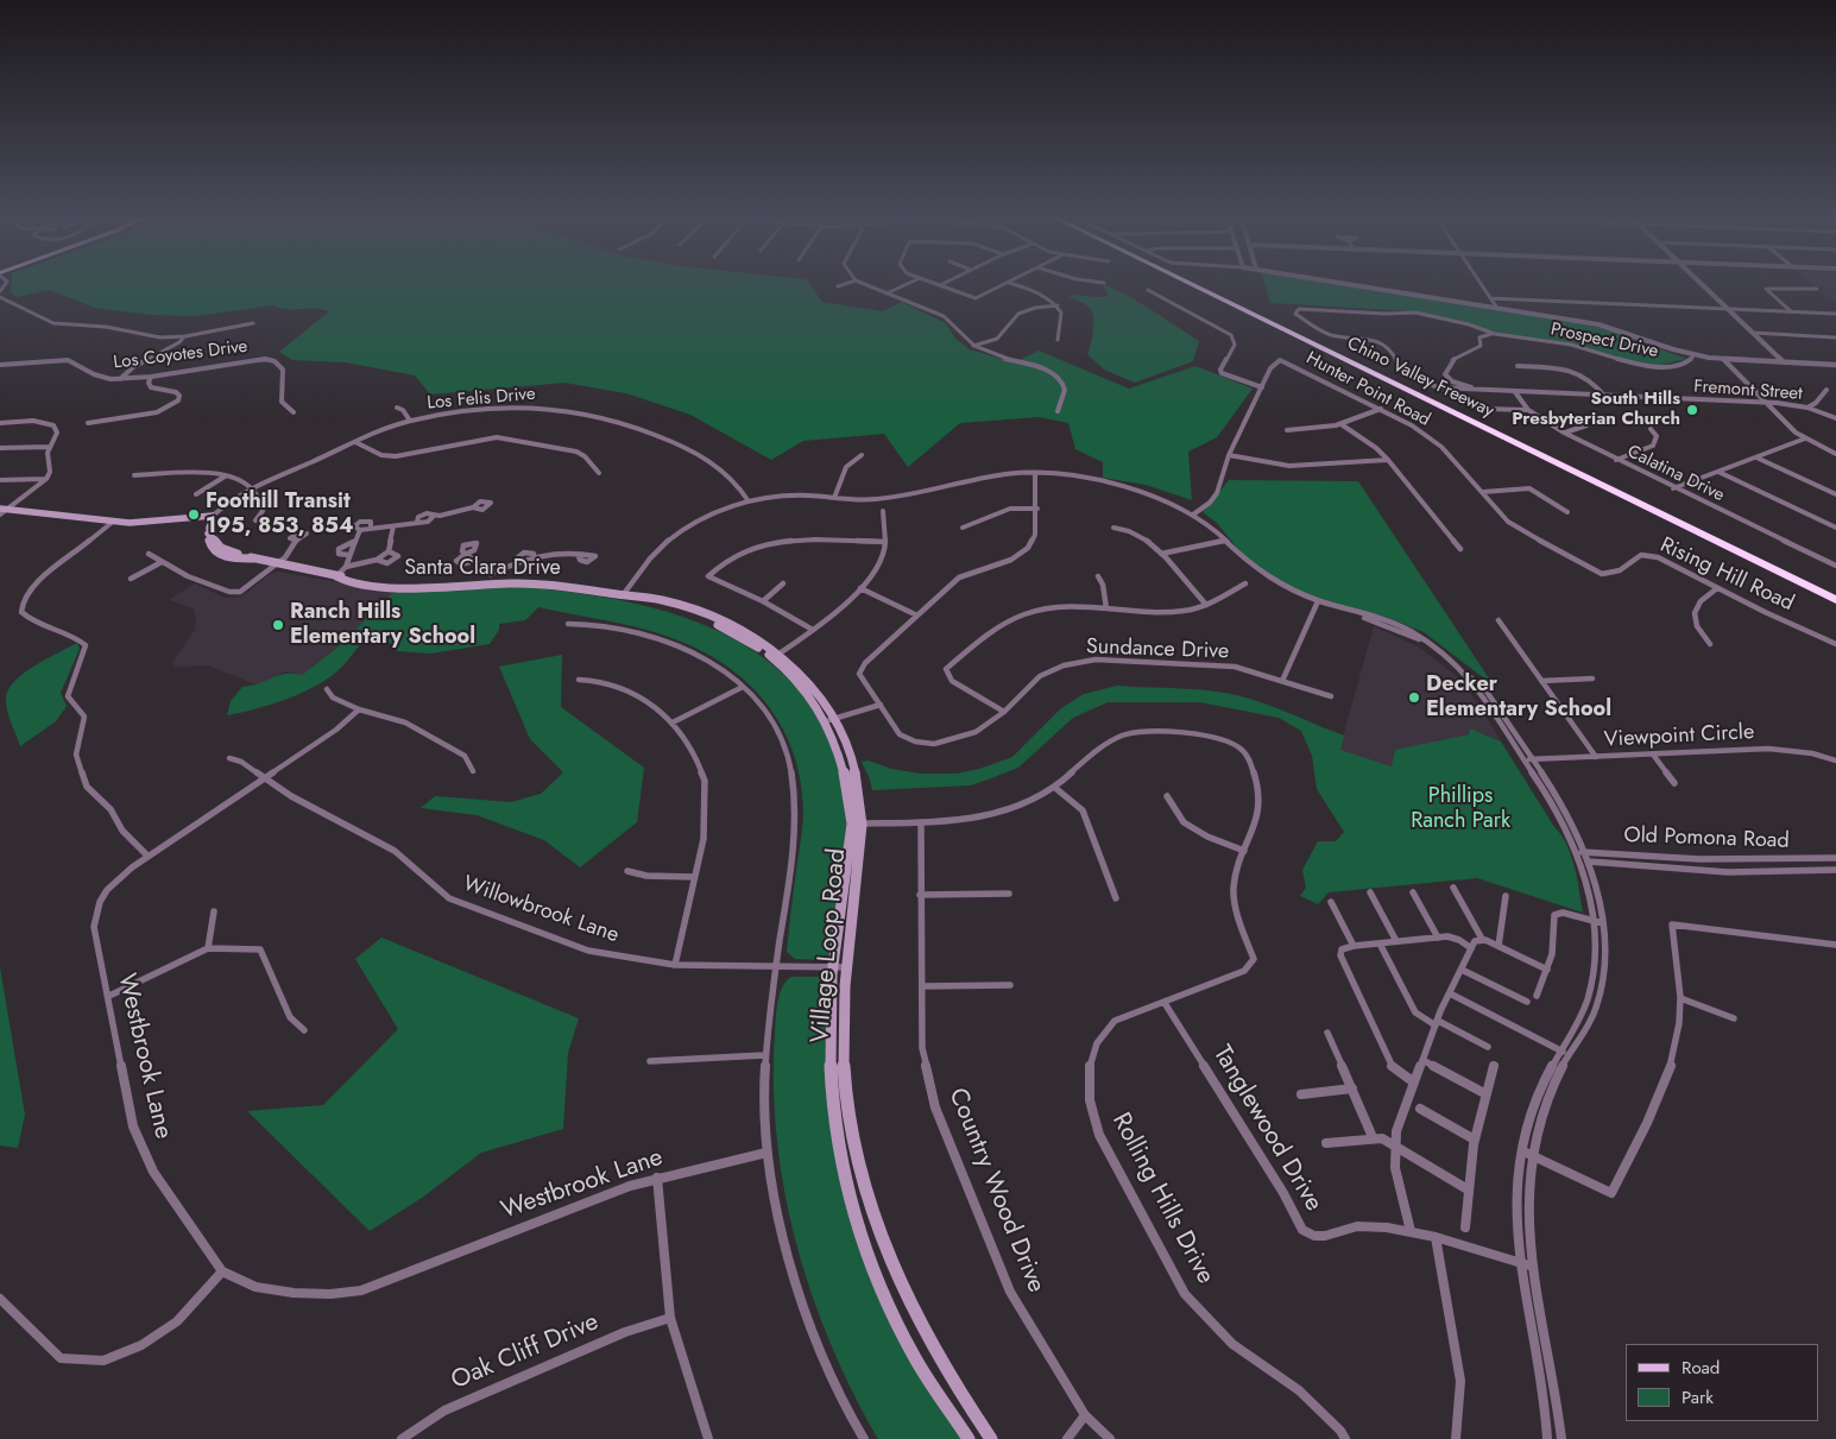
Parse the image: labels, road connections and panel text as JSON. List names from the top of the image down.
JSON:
{
  "streets": {
    "highway": ["Chino Valley Freeway"],
    "main road": ["Santa Clara Drive", "Village Loop Road"],
    "street": [
      "Prospect Drive",
      "Los Coyotes Drive",
      "Hunter Point Road",
      "Fremont Street",
      "Los Felis Drive",
      "Calatina Drive",
      "Rising Hill Road",
      "Sundance Drive",
      "Viewpoint Circle",
      "Old Pomona Road",
      "Willowbrook Lane",
      "Westbrook Lane",
      "Tanglewood Drive",
      "Country Wood Drive",
      "Rolling Hills Drive",
      "Oak Cliff Drive"
    ]
  },
  "crossings": [
    ["Prospect Drive", "Fremont Street"],
    ["Hunter Point Road", "Rising Hill Road"],
    ["Fremont Street", "Calatina Drive"],
    ["Los Felis Drive", "Santa Clara Drive"],
    ["Santa Clara Drive", "Village Loop Road"],
    ["Willowbrook Lane", "Village Loop Road"],
    ["Willowbrook Lane", "Westbrook Lane"],
    ["Tanglewood Drive", "Rolling Hills Drive"]
  ],
  "parks": ["Phillips Ranch Park"],
  "places": [
    "South Hills Presbyterian Church",
    "Foothill Transit 195, 853, 854",
    "Ranch Hills Elementary School",
    "Decker Elementary School"
  ],
  "legend": ["Road", "Park"]
}
